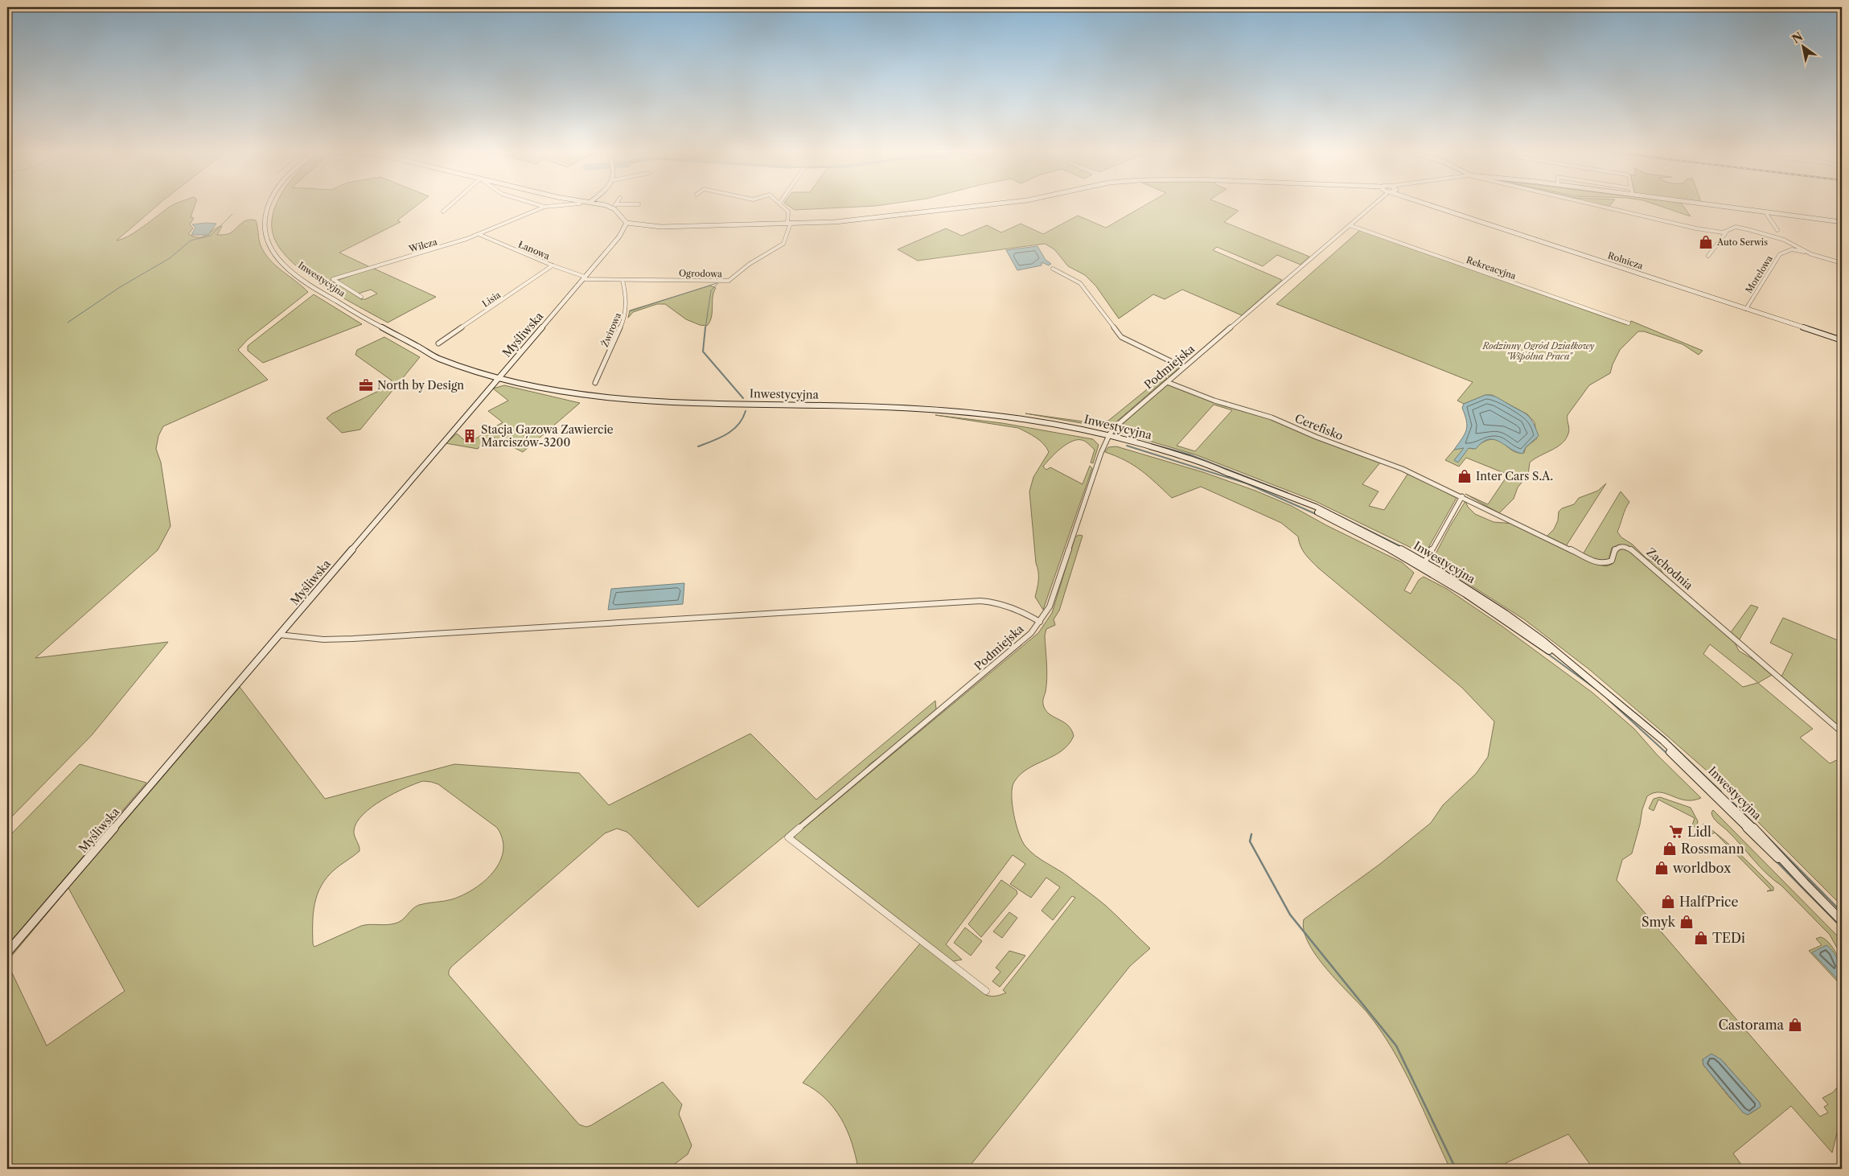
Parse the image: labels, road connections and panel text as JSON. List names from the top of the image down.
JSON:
{
  "streets": {
    "street": [
      "Wilcza",
      "Łanowa",
      "Rolnicza",
      "Rekreacyjna",
      "Ogrodowa",
      "Morelowa",
      "Inwestycyjna",
      "Lisia",
      "Żwirowa",
      "Myśliwska",
      "Podmiejska",
      "Cerefisko",
      "Zachodnia"
    ]
  },
  "crossings": [
    ["Wilcza", "Łanowa"],
    ["Łanowa", "Ogrodowa"],
    ["Łanowa", "Lisia"],
    ["Łanowa", "Myśliwska"],
    ["Rolnicza", "Morelowa"],
    ["Rekreacyjna", "Podmiejska"],
    ["Ogrodowa", "Żwirowa"],
    ["Ogrodowa", "Myśliwska"],
    ["Inwestycyjna", "Myśliwska"],
    ["Inwestycyjna", "Podmiejska"],
    ["Podmiejska", "Cerefisko"],
    ["Cerefisko", "Zachodnia"]
  ],
  "parks": ["Rodzinny Ogród Działkowy \"Wspólna Praca\""],
  "places": {
    "shop": [
      "Auto Serwis",
      "Inter Cars S.A.",
      "Rossmann",
      "worldbox",
      "HalfPrice",
      "Smyk",
      "TEDi",
      "Castorama"
    ],
    "office": ["North by Design"],
    "building": ["Stacja Gazowa Zawiercie Marciszów-3200"],
    "supermarket": ["Lidl"]
  },
  "north": "top left"
}
